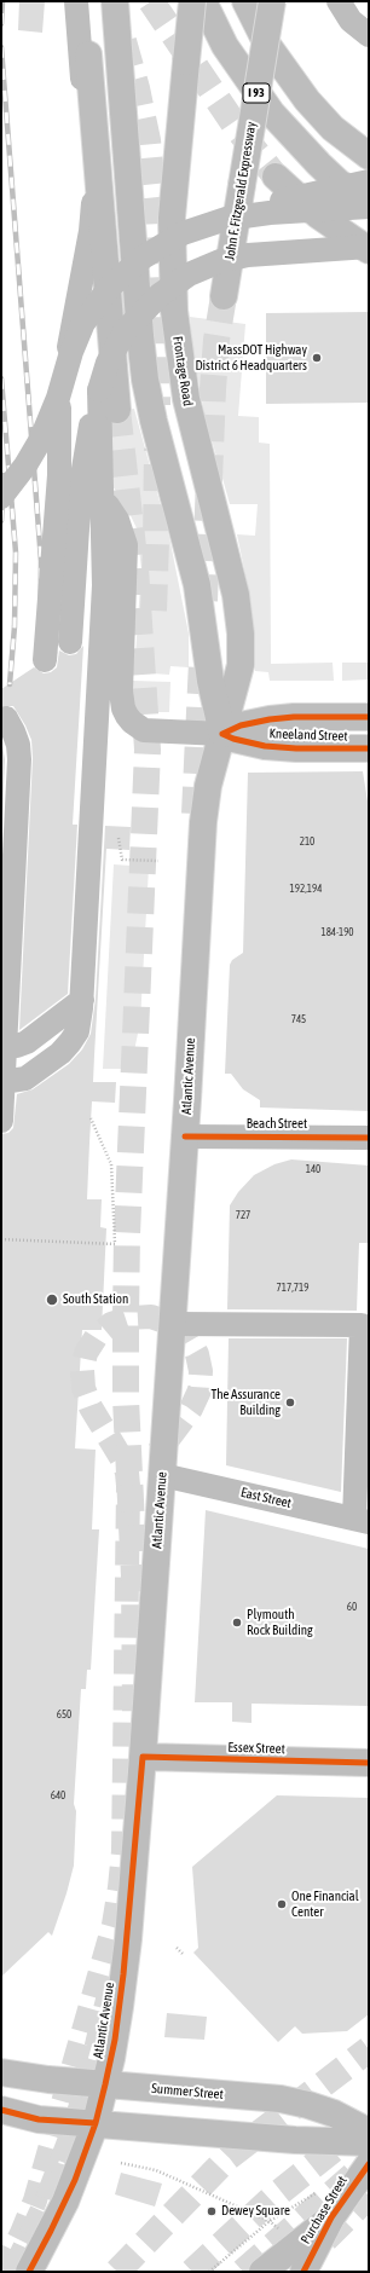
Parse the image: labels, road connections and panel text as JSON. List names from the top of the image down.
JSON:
{
  "streets": {
    "main road": [
      "I 93",
      "John F. Fitzgerald Expressway",
      "Frontage Road",
      "Kneeland Street",
      "Atlantic Avenue",
      "Essex Street",
      "Summer Street",
      "Purchase Street"
    ],
    "street": ["Beach Street", "East Street"]
  },
  "crossings": [
    ["Frontage Road", "Kneeland Street"],
    ["Frontage Road", "Atlantic Avenue"],
    ["Kneeland Street", "Atlantic Avenue"],
    ["Atlantic Avenue", "Beach Street"],
    ["Atlantic Avenue", "East Street"],
    ["Atlantic Avenue", "Essex Street"],
    ["Atlantic Avenue", "Summer Street"]
  ],
  "places": [
    "MassDOT Highway District 6 Headquarters",
    "South Station",
    "The Assurance Building",
    "Plymouth Rock Building",
    "One Financial Center",
    "Dewey Square"
  ],
  "house_numbers": [
    "210",
    "192,194",
    "184-190",
    "745",
    "140",
    "727",
    "717,719",
    "60",
    "650",
    "640"
  ]
}
